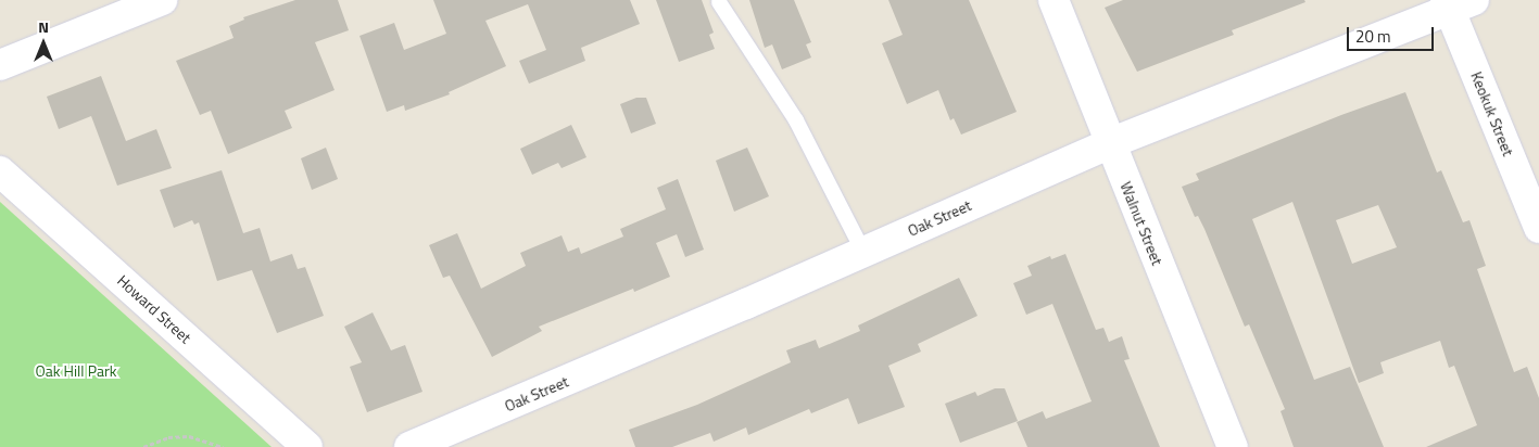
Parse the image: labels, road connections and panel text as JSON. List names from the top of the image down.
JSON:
{
  "streets": {
    "street": [
      "Keokuk Street",
      "Oak Street",
      "Walnut Street",
      "Howard Street"
    ]
  },
  "crossings": [
    ["Keokuk Street", "Oak Street"],
    ["Oak Street", "Walnut Street"]
  ],
  "parks": ["Oak Hill Park"],
  "scale_bar": "20 m",
  "north": "top"
}
